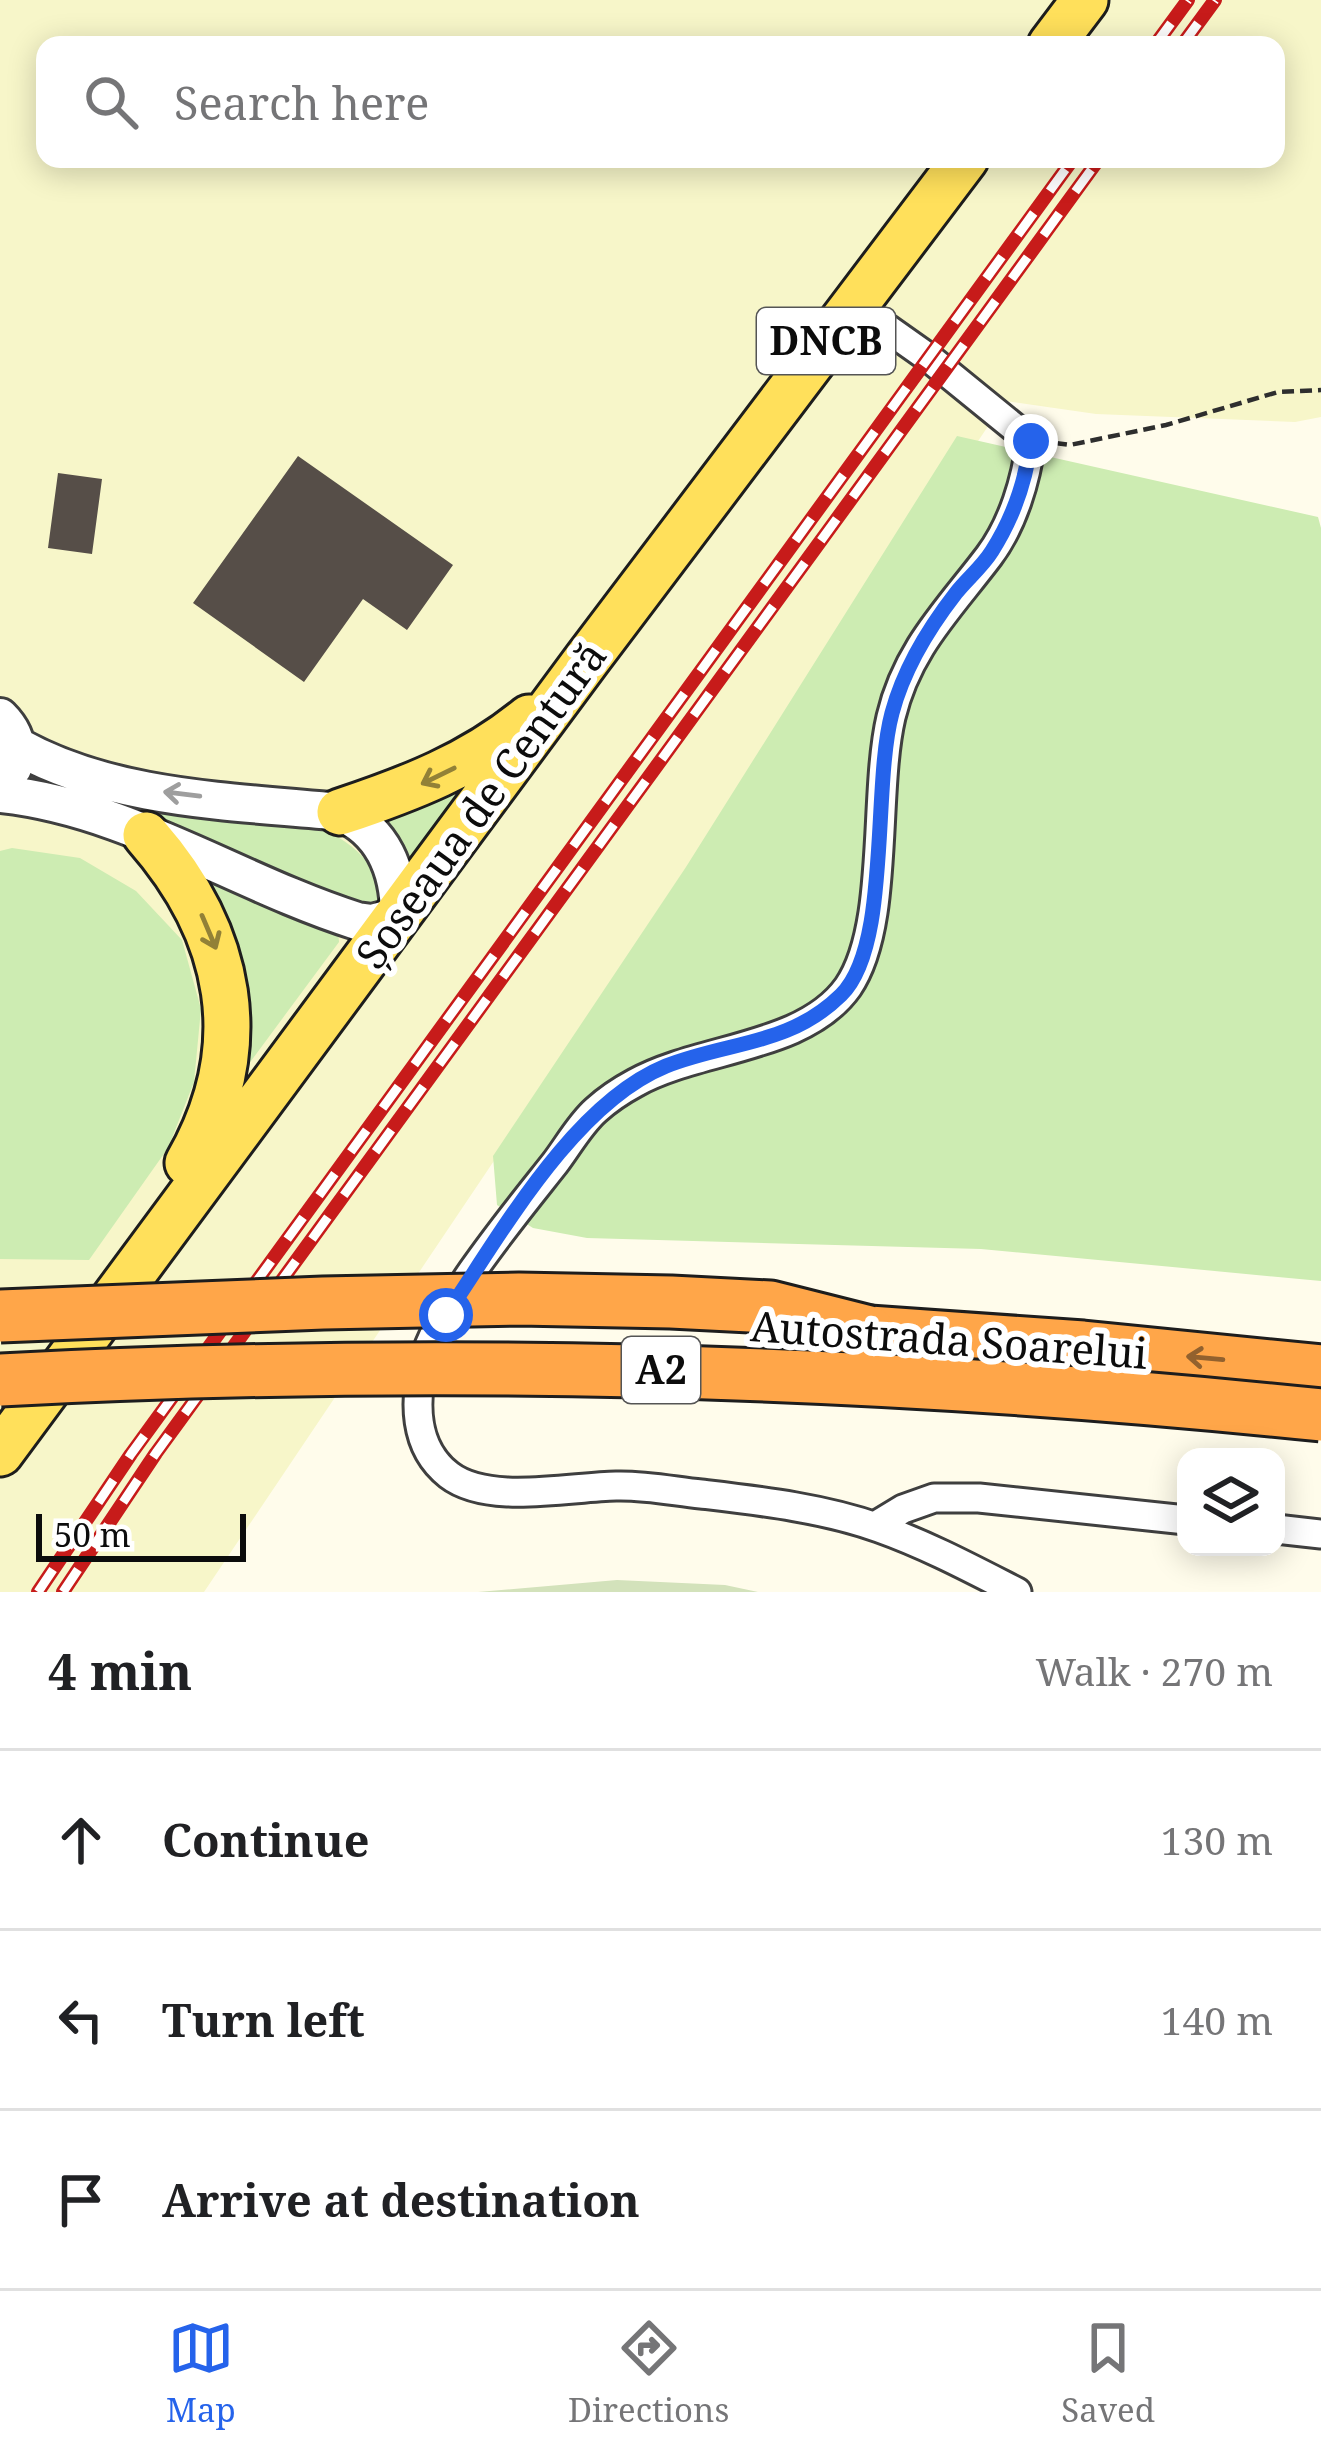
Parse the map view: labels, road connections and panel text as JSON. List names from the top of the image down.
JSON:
{
  "streets": {
    "highway": ["Autostrada Soarelui", "A2"],
    "main road": ["DNCB", "Șoseaua de Centură"]
  },
  "scale_bar": "50 m",
  "page": {
    "search": "Search here",
    "scale": "50 m",
    "heading": ["4 min", "Walk · 270 m"],
    "list": [
      ["Continue", "130 m"],
      ["Turn left", "140 m"],
      "Arrive at destination"
    ],
    "nav": ["Map", "Directions", "Saved"]
  }
}
